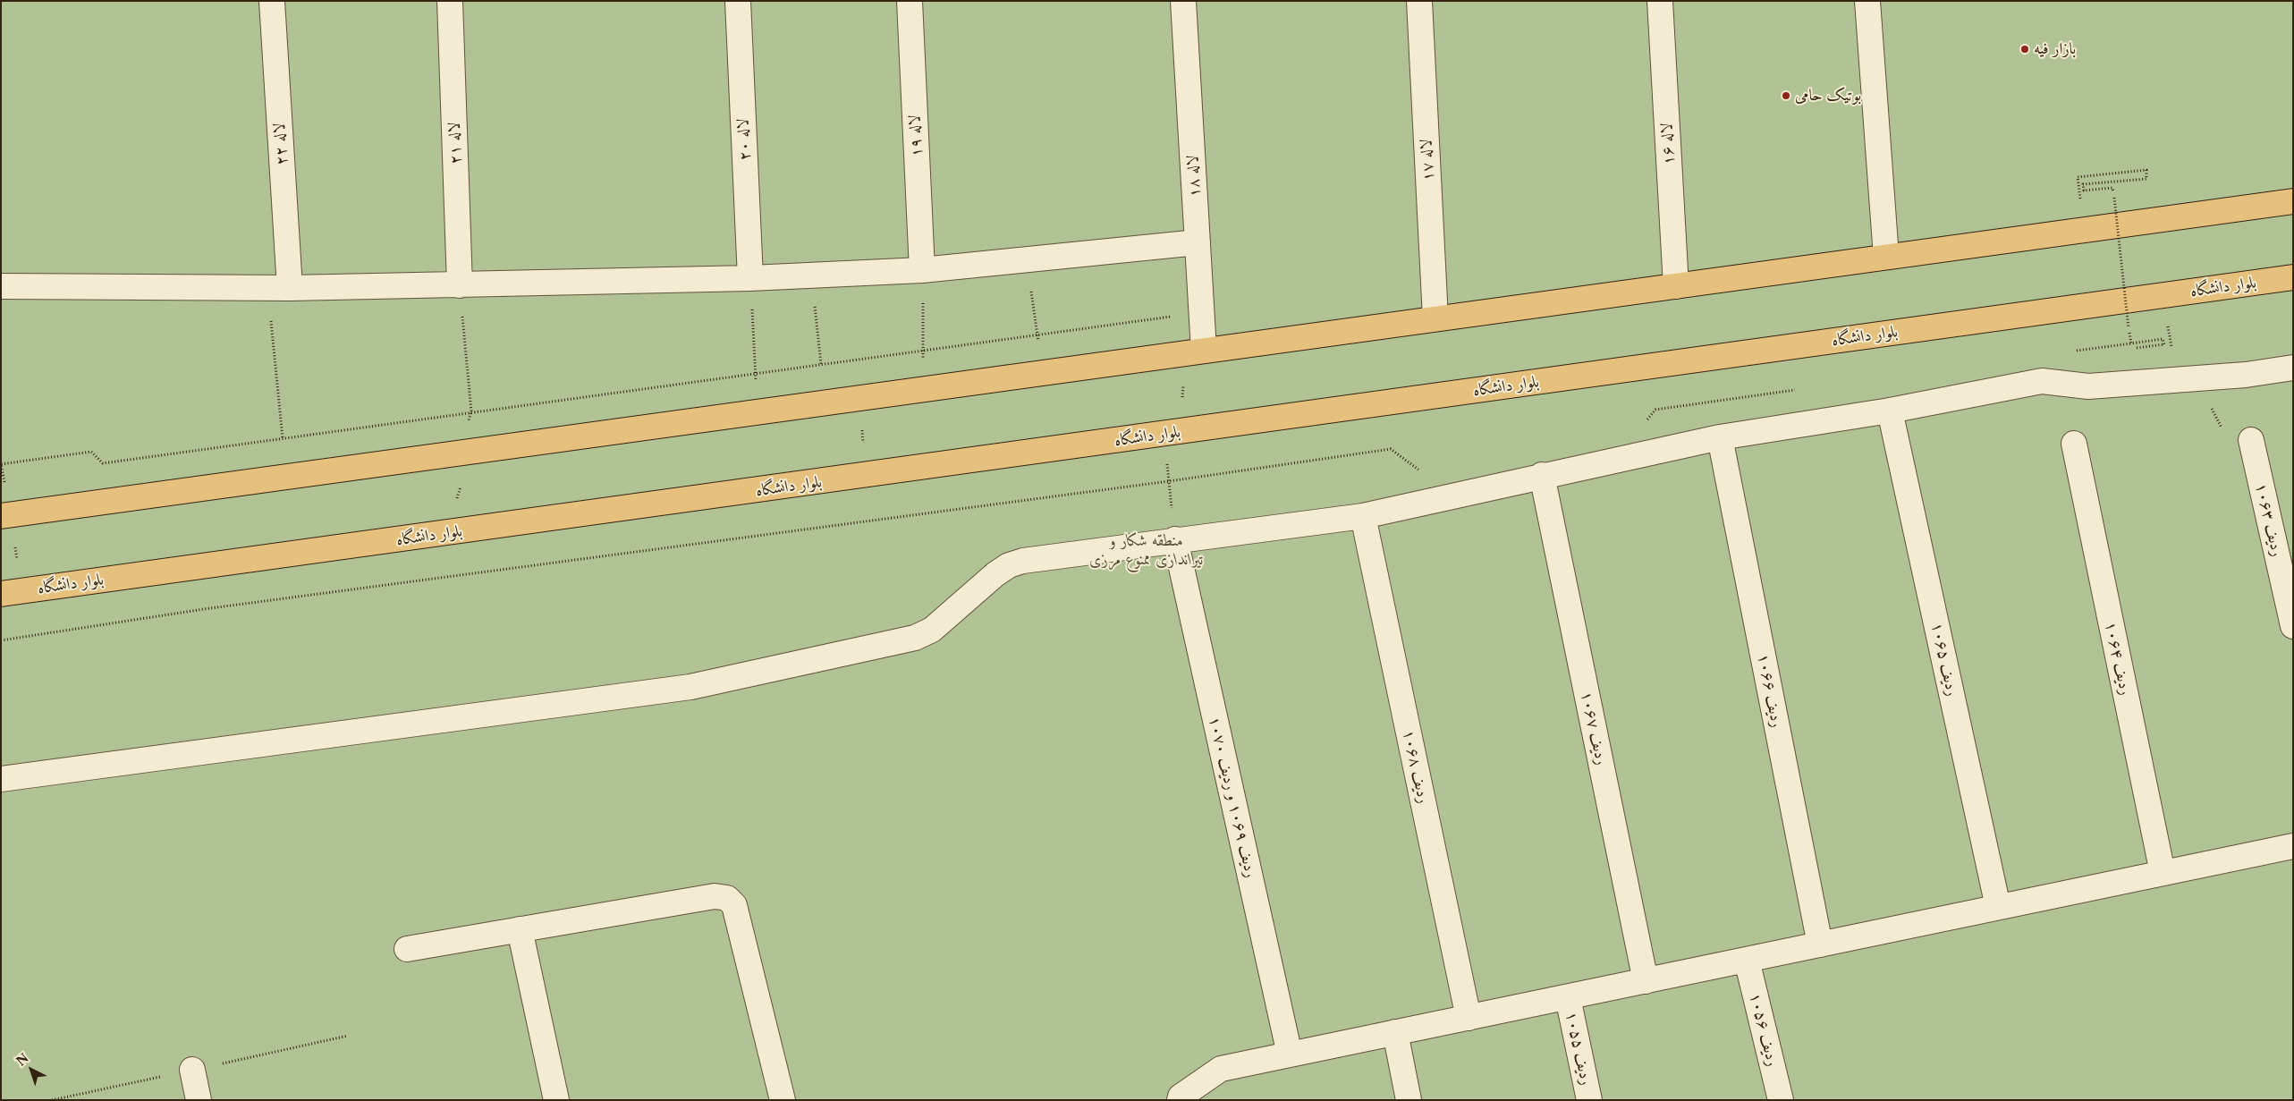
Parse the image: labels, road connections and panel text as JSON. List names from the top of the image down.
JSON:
{
  "streets": {
    "main road": ["بلوار دانشگاه"],
    "street": [
      "لاله ۱۹",
      "لاله ۲۰",
      "لاله ۲۱",
      "لاله ۲۲",
      "لاله ۱۶",
      "لاله ۱۷",
      "لاله ۱۸",
      "ردیف ۱۰۶۳",
      "ردیف ۱۰۶۴",
      "ردیف ۱۰۶۵",
      "ردیف ۱۰۶۶",
      "ردیف ۱۰۶۷",
      "ردیف ۱۰۶۸",
      "ردیف ۱۰۶۹ و ردیف ۱۰۷۰",
      "ردیف ۱۰۵۶",
      "ردیف ۱۰۵۵"
    ]
  },
  "parks": ["منطقه شکار و تیراندازی ممنوع مرزی"],
  "places": ["بازار فیه", "بوتیک حامی"],
  "north": "top left"
}
